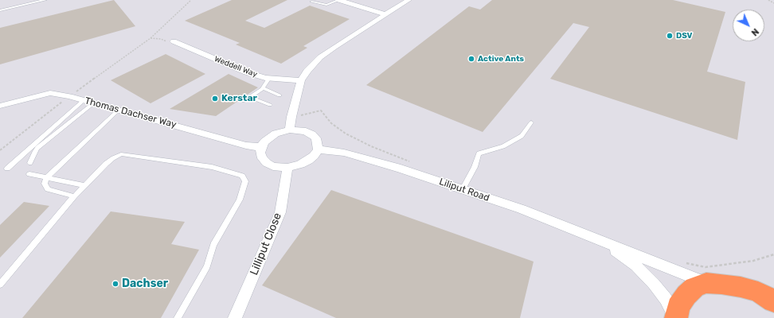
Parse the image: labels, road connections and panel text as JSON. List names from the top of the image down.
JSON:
{
  "streets": {
    "street": [
      "Weddell Way",
      "Thomas Dachser Way",
      "Liliput Road",
      "Lilliput Close"
    ]
  },
  "crossings": [
    ["Thomas Dachser Way", "Liliput Road"],
    ["Thomas Dachser Way", "Lilliput Close"],
    ["Liliput Road", "Lilliput Close"]
  ],
  "places": [
    "DSV",
    "Active Ants",
    "Kerstar",
    "Dachser"
  ],
  "north": "bottom right"
}
